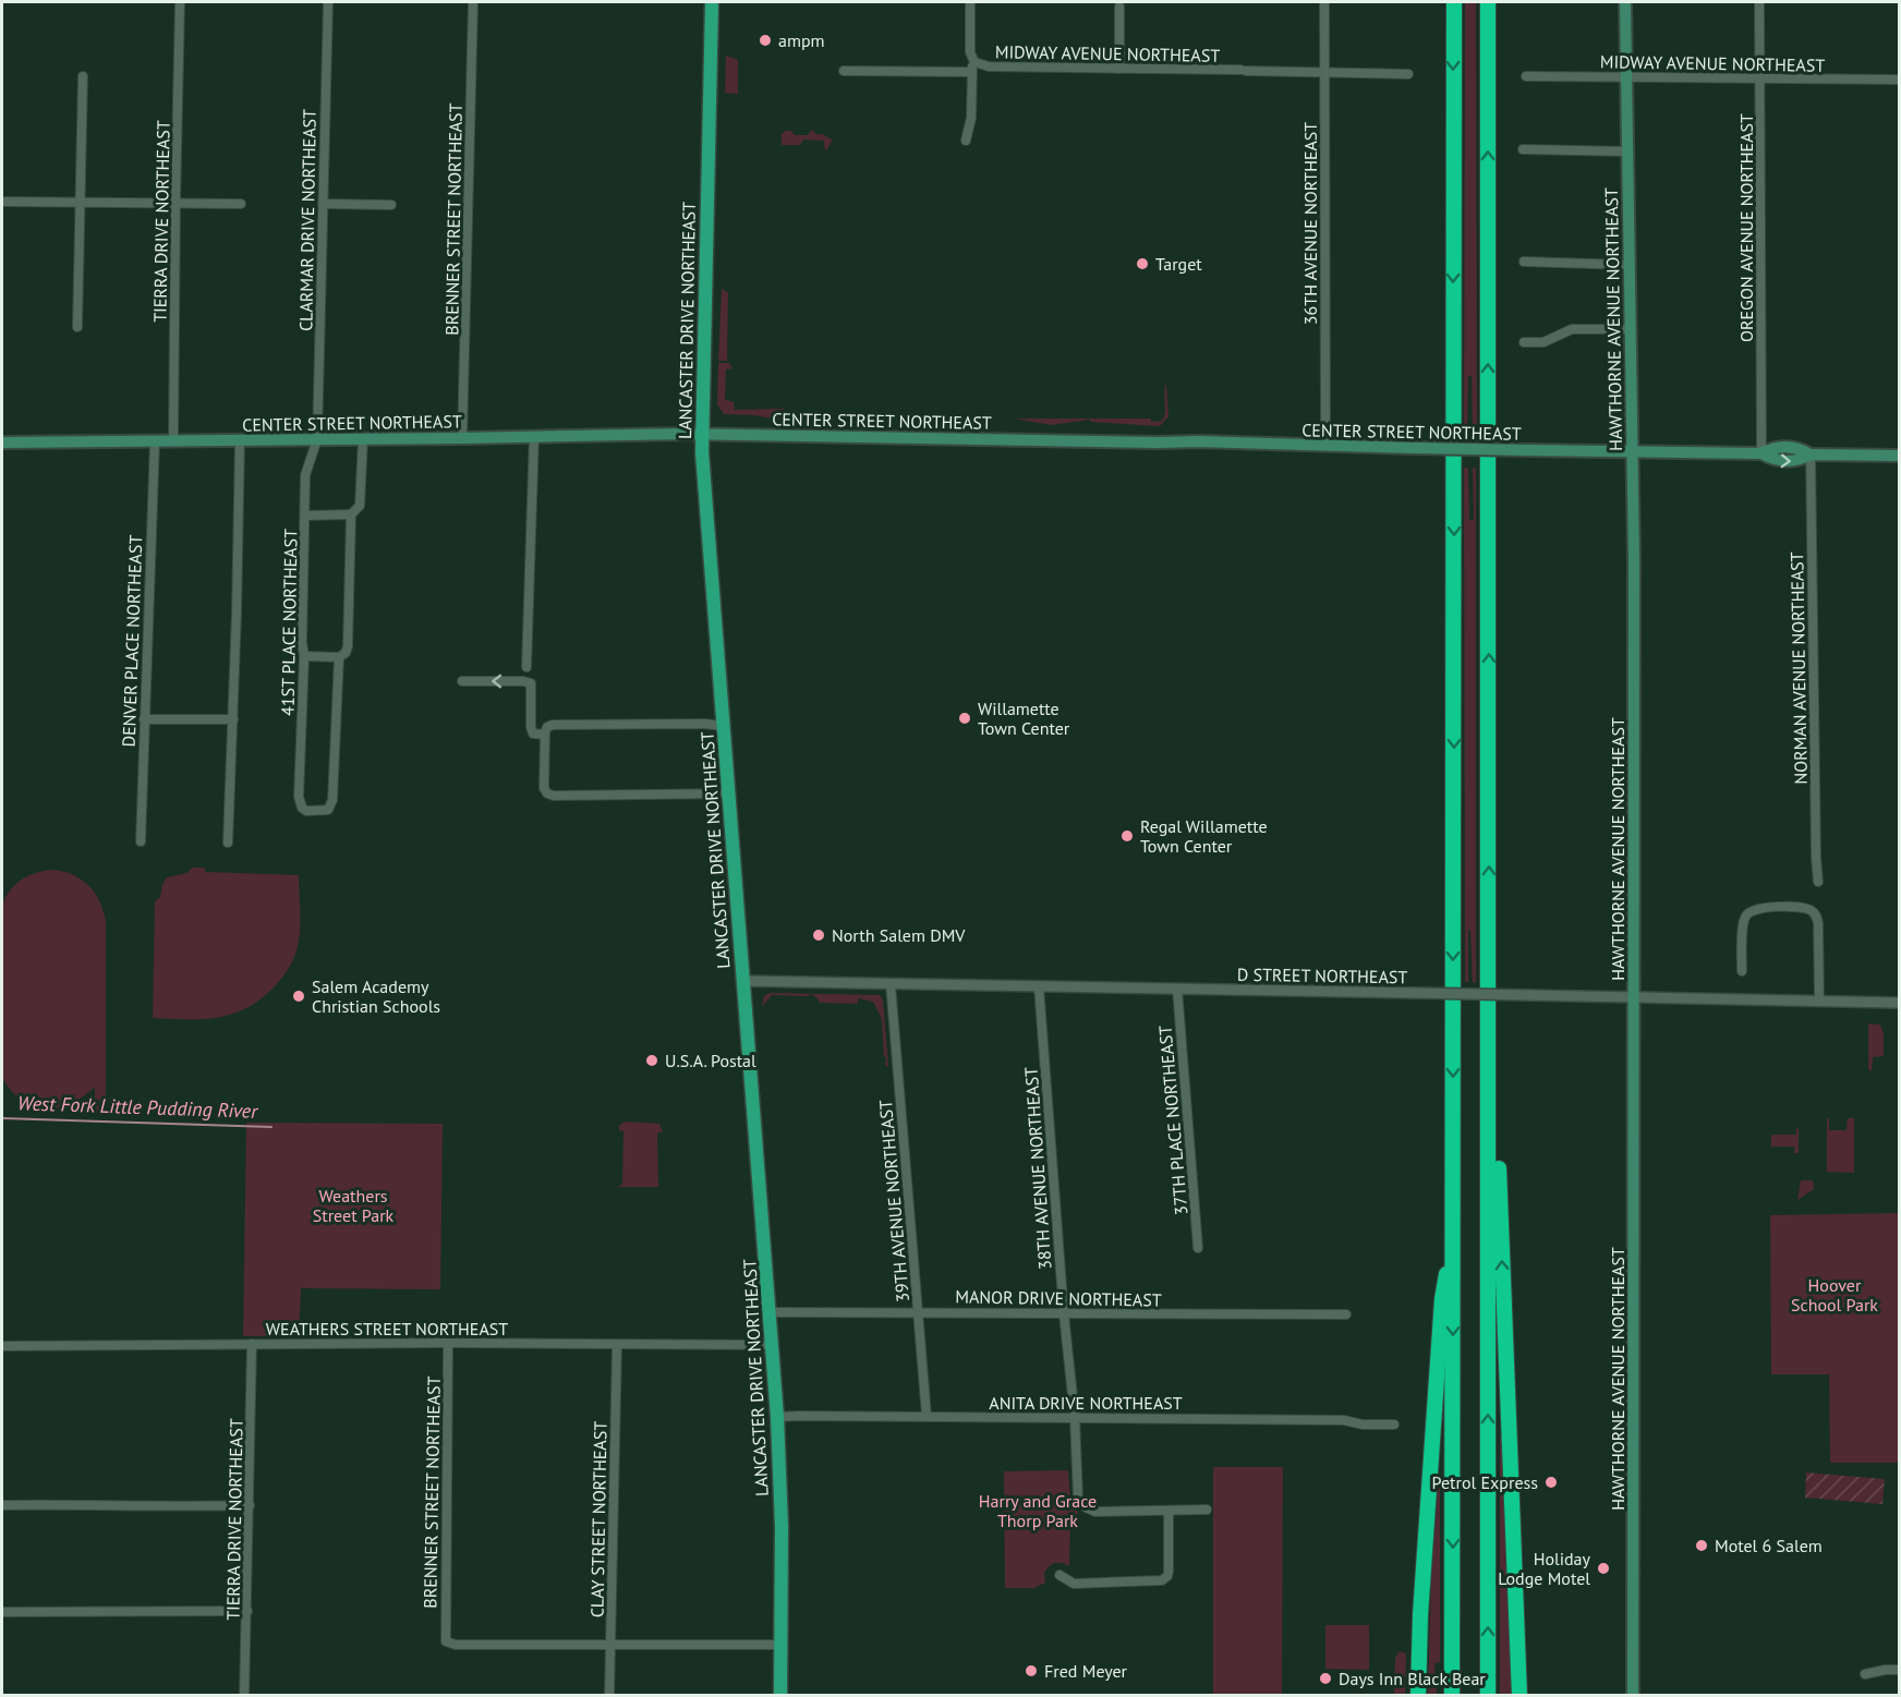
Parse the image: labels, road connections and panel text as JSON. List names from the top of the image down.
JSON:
{
  "streets": {
    "main road": ["HAWTHORNE AVENUE NORTHEAST", "LANCASTER DRIVE NORTHEAST", "CENTER STREET NORTHEAST"],
    "street": [
      "MIDWAY AVENUE NORTHEAST",
      "BRENNER STREET NORTHEAST",
      "CLARMAR DRIVE NORTHEAST",
      "TIERRA DRIVE NORTHEAST",
      "36TH AVENUE NORTHEAST",
      "OREGON AVENUE NORTHEAST",
      "41ST PLACE NORTHEAST",
      "DENVER PLACE NORTHEAST",
      "NORMAN AVENUE NORTHEAST",
      "D STREET NORTHEAST",
      "37TH PLACE NORTHEAST",
      "38TH AVENUE NORTHEAST",
      "39TH AVENUE NORTHEAST",
      "MANOR DRIVE NORTHEAST",
      "WEATHERS STREET NORTHEAST",
      "ANITA DRIVE NORTHEAST",
      "CLAY STREET NORTHEAST"
    ]
  },
  "crossings": [
    ["MIDWAY AVENUE NORTHEAST", "36TH AVENUE NORTHEAST"],
    ["MIDWAY AVENUE NORTHEAST", "OREGON AVENUE NORTHEAST"],
    ["MIDWAY AVENUE NORTHEAST", "HAWTHORNE AVENUE NORTHEAST"],
    ["BRENNER STREET NORTHEAST", "CENTER STREET NORTHEAST"],
    ["BRENNER STREET NORTHEAST", "WEATHERS STREET NORTHEAST"],
    ["BRENNER STREET NORTHEAST", "CLAY STREET NORTHEAST"],
    ["CLARMAR DRIVE NORTHEAST", "CENTER STREET NORTHEAST"],
    ["CLARMAR DRIVE NORTHEAST", "41ST PLACE NORTHEAST"],
    ["TIERRA DRIVE NORTHEAST", "CENTER STREET NORTHEAST"],
    ["TIERRA DRIVE NORTHEAST", "WEATHERS STREET NORTHEAST"],
    ["36TH AVENUE NORTHEAST", "CENTER STREET NORTHEAST"],
    ["OREGON AVENUE NORTHEAST", "CENTER STREET NORTHEAST"],
    ["HAWTHORNE AVENUE NORTHEAST", "CENTER STREET NORTHEAST"],
    ["HAWTHORNE AVENUE NORTHEAST", "D STREET NORTHEAST"],
    ["LANCASTER DRIVE NORTHEAST", "CENTER STREET NORTHEAST"],
    ["LANCASTER DRIVE NORTHEAST", "D STREET NORTHEAST"],
    ["LANCASTER DRIVE NORTHEAST", "MANOR DRIVE NORTHEAST"],
    ["LANCASTER DRIVE NORTHEAST", "WEATHERS STREET NORTHEAST"],
    ["LANCASTER DRIVE NORTHEAST", "ANITA DRIVE NORTHEAST"],
    ["CENTER STREET NORTHEAST", "41ST PLACE NORTHEAST"],
    ["CENTER STREET NORTHEAST", "DENVER PLACE NORTHEAST"],
    ["CENTER STREET NORTHEAST", "NORMAN AVENUE NORTHEAST"],
    ["D STREET NORTHEAST", "37TH PLACE NORTHEAST"],
    ["D STREET NORTHEAST", "38TH AVENUE NORTHEAST"],
    ["D STREET NORTHEAST", "39TH AVENUE NORTHEAST"],
    ["38TH AVENUE NORTHEAST", "MANOR DRIVE NORTHEAST"],
    ["38TH AVENUE NORTHEAST", "ANITA DRIVE NORTHEAST"],
    ["39TH AVENUE NORTHEAST", "MANOR DRIVE NORTHEAST"],
    ["39TH AVENUE NORTHEAST", "ANITA DRIVE NORTHEAST"],
    ["WEATHERS STREET NORTHEAST", "CLAY STREET NORTHEAST"]
  ],
  "water": ["West Fork Little Pudding River"],
  "parks": ["Weathers Street Park", "Hoover School Park", "Harry and Grace Thorp Park"],
  "places": [
    "ampm",
    "Target",
    "Willamette Town Center",
    "Regal Willamette Town Center",
    "North Salem DMV",
    "Salem Academy Christian Schools",
    "U.S.A. Postal",
    "Petrol Express",
    "Motel 6 Salem",
    "Holiday Lodge Motel",
    "Fred Meyer",
    "Days Inn Black Bear"
  ]
}
